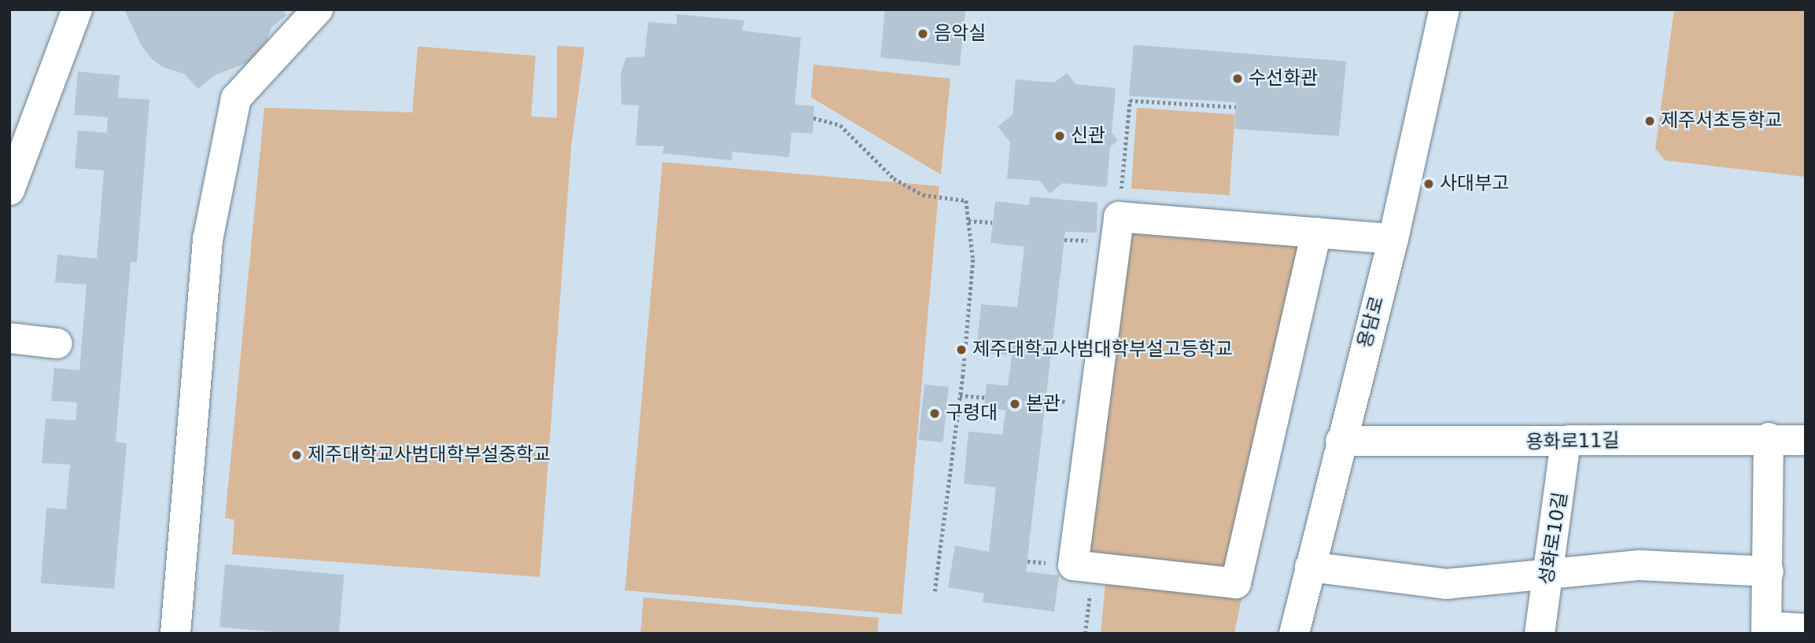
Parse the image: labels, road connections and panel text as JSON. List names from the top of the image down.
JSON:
{
  "streets": {
    "street": ["용담로", "용화로11길", "성화로10길"]
  },
  "crossings": [
    ["용담로", "용화로11길"],
    ["용화로11길", "성화로10길"]
  ],
  "places": [
    "음악실",
    "수선화관",
    "제주서초등학교",
    "신관",
    "사대부고",
    "제주대학교사범대학부설고등학교",
    "본관",
    "구령대",
    "제주대학교사범대학부설중학교"
  ]
}
